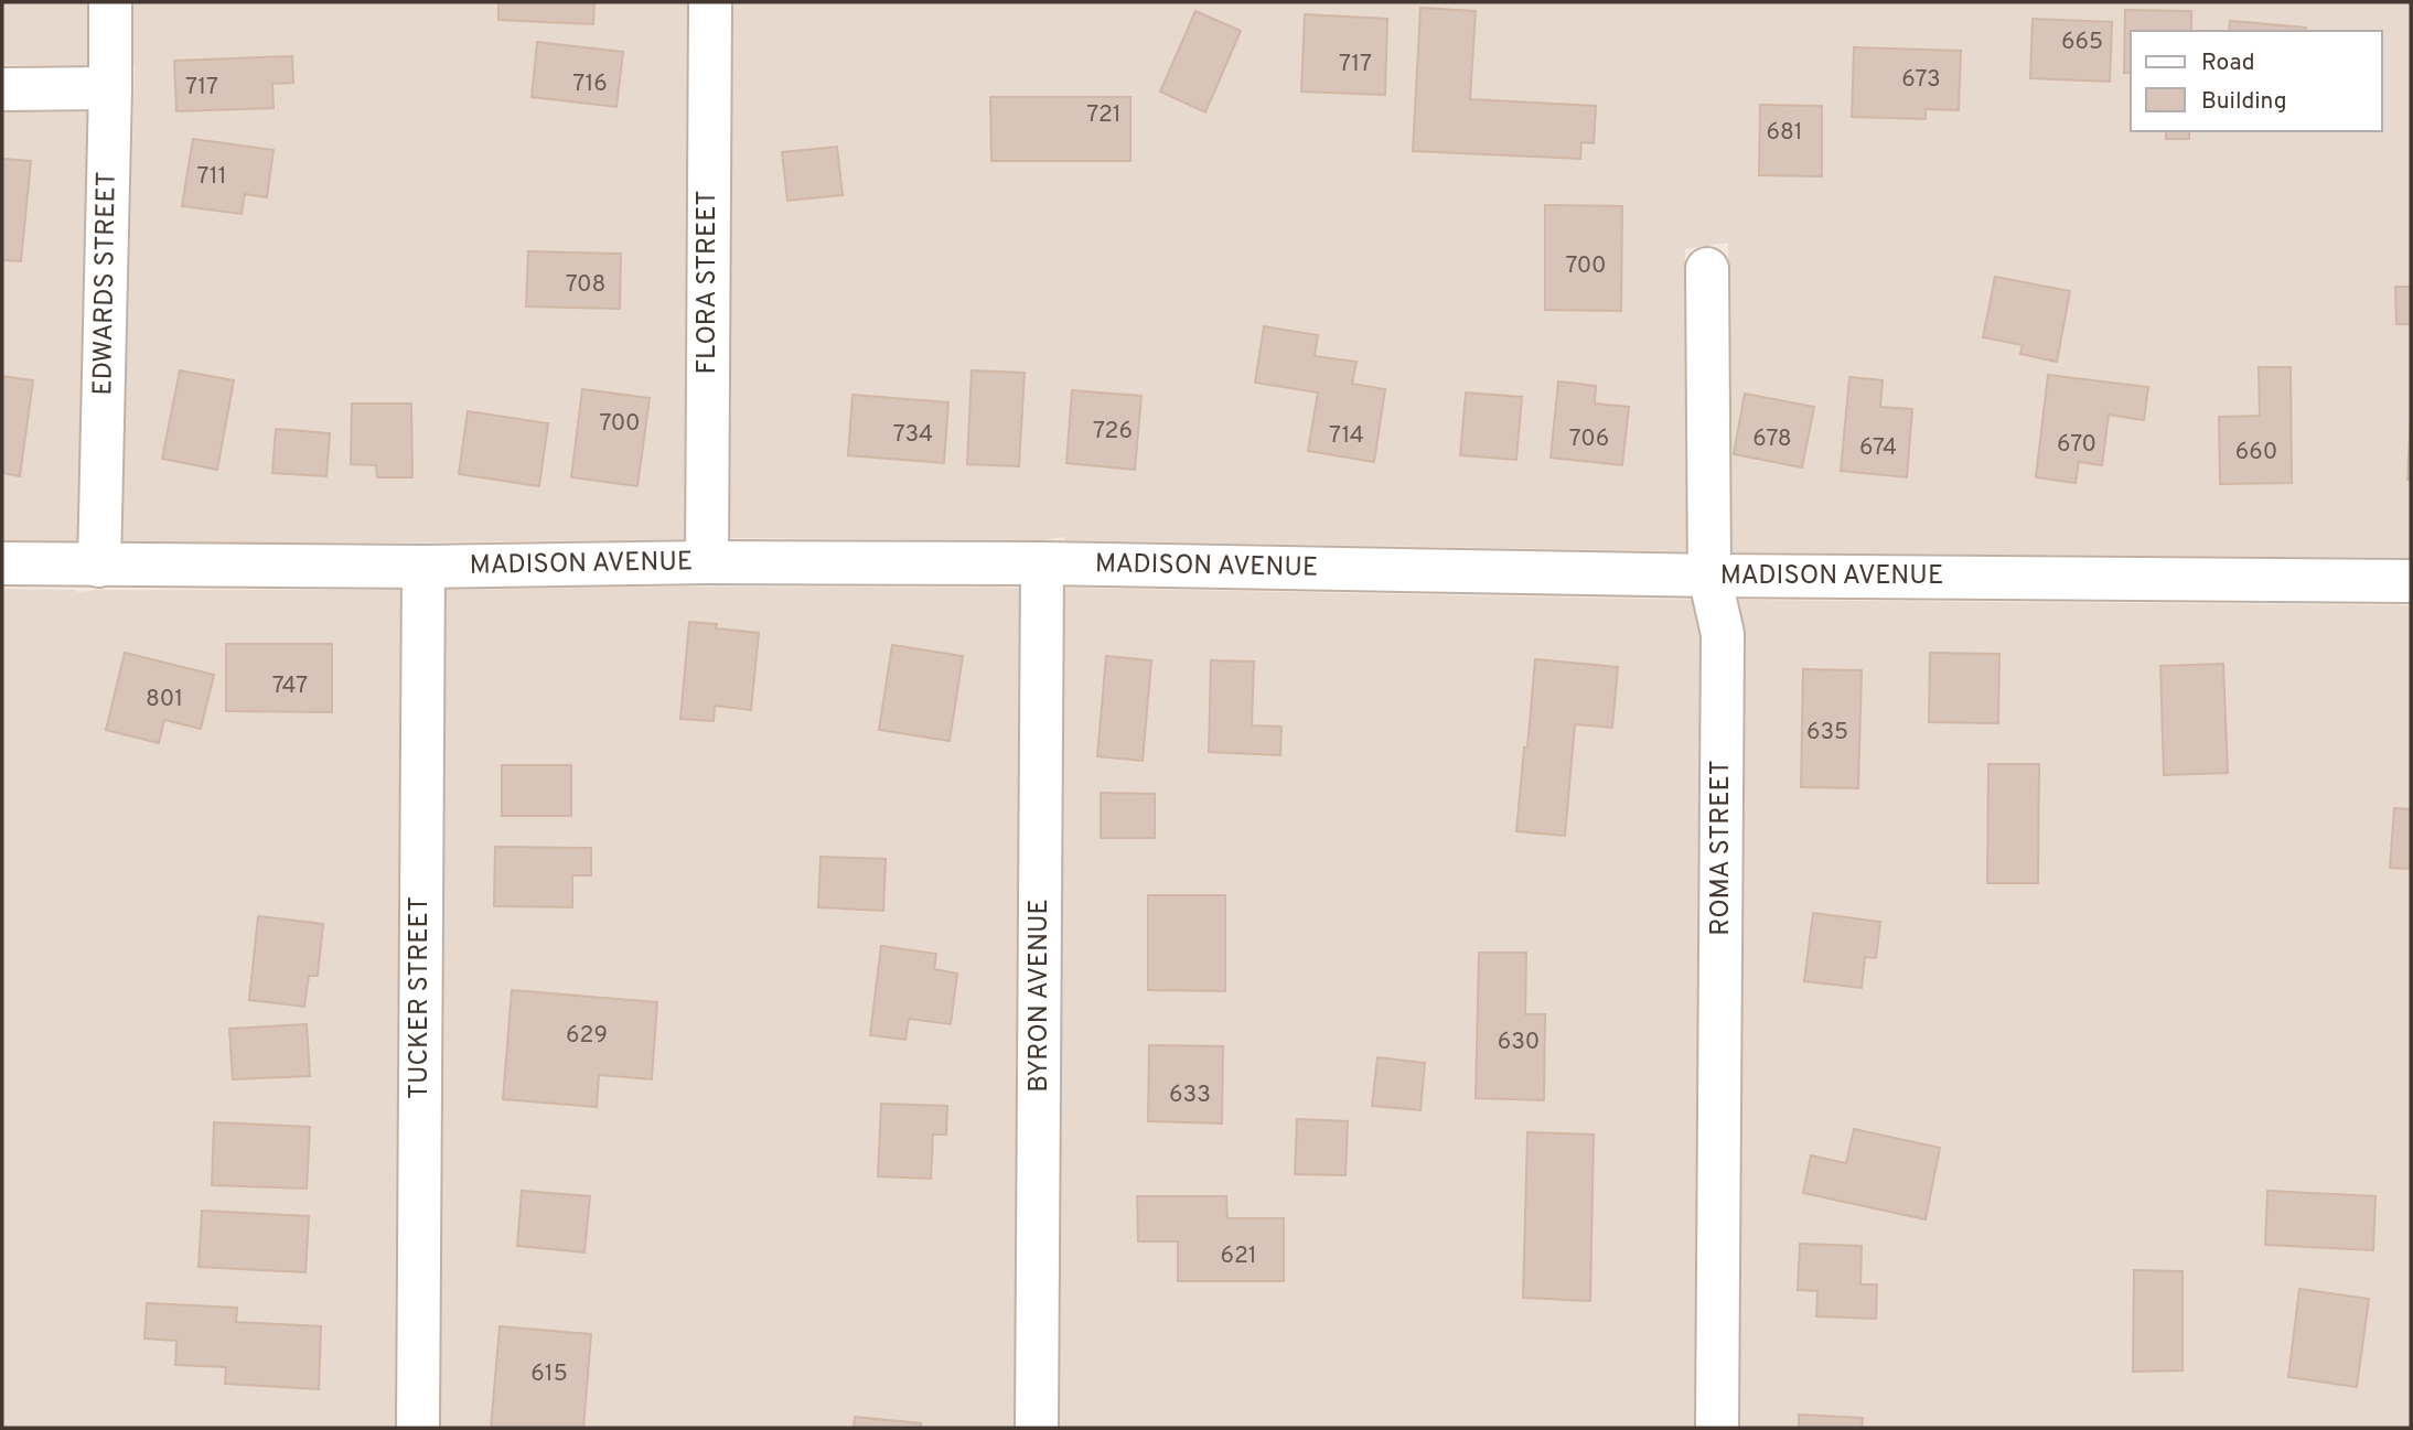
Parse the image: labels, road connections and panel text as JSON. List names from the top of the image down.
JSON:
{
  "streets": {
    "street": [
      "FLORA STREET",
      "EDWARDS STREET",
      "MADISON AVENUE",
      "ROMA STREET",
      "BYRON AVENUE",
      "TUCKER STREET"
    ]
  },
  "crossings": [
    ["FLORA STREET", "MADISON AVENUE"],
    ["EDWARDS STREET", "MADISON AVENUE"],
    ["MADISON AVENUE", "ROMA STREET"],
    ["MADISON AVENUE", "BYRON AVENUE"],
    ["MADISON AVENUE", "TUCKER STREET"]
  ],
  "house_numbers": [
    "665",
    "717",
    "673",
    "716",
    "717",
    "721",
    "681",
    "711",
    "700",
    "708",
    "700",
    "726",
    "734",
    "714",
    "706",
    "678",
    "670",
    "674",
    "660",
    "747",
    "801",
    "635",
    "629",
    "630",
    "633",
    "621",
    "615"
  ],
  "legend": ["Road", "Building"]
}
